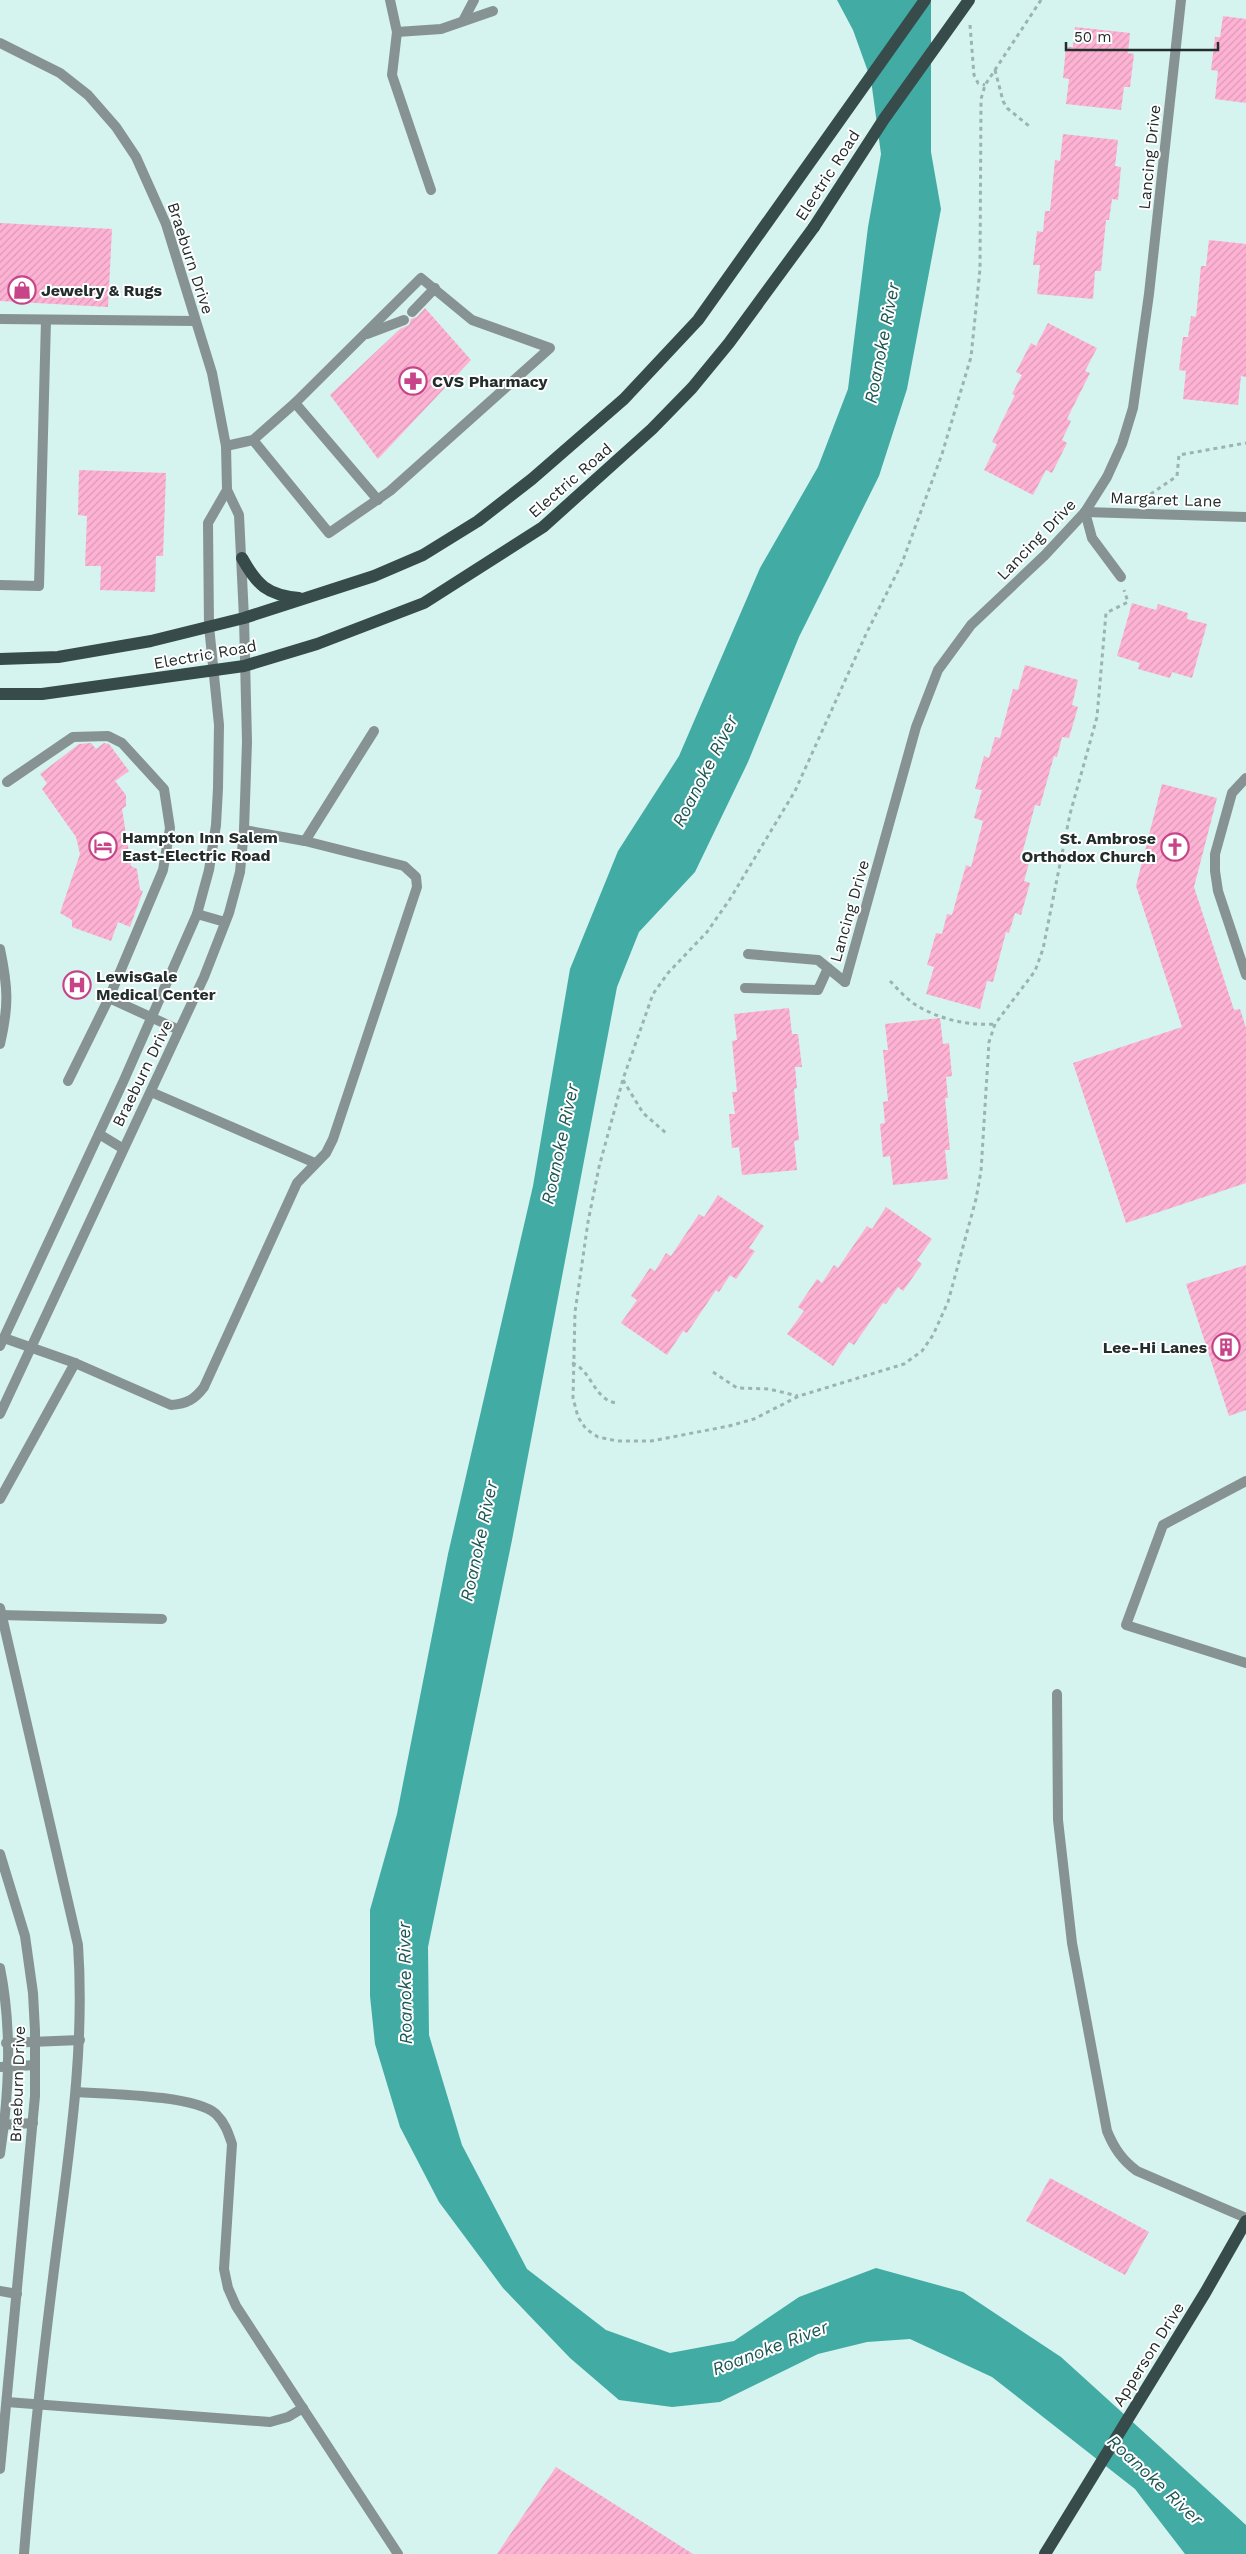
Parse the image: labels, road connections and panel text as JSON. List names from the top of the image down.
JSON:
{
  "streets": {
    "main road": ["Electric Road", "Apperson Drive"],
    "street": ["Lancing Drive", "Braeburn Drive", "Margaret Lane"]
  },
  "crossings": [
    ["Lancing Drive", "Margaret Lane"],
    ["Electric Road", "Braeburn Drive"]
  ],
  "water": ["Roanoke River"],
  "places": {
    "shop": ["Jewelry & Rugs"],
    "pharmacy": ["CVS Pharmacy"],
    "hotel": ["Hampton Inn Salem East-Electric Road"],
    "church": ["St. Ambrose Orthodox Church"],
    "hospital": ["LewisGale Medical Center"],
    "building": ["Lee-Hi Lanes"]
  },
  "scale_bar": "50 m"
}
